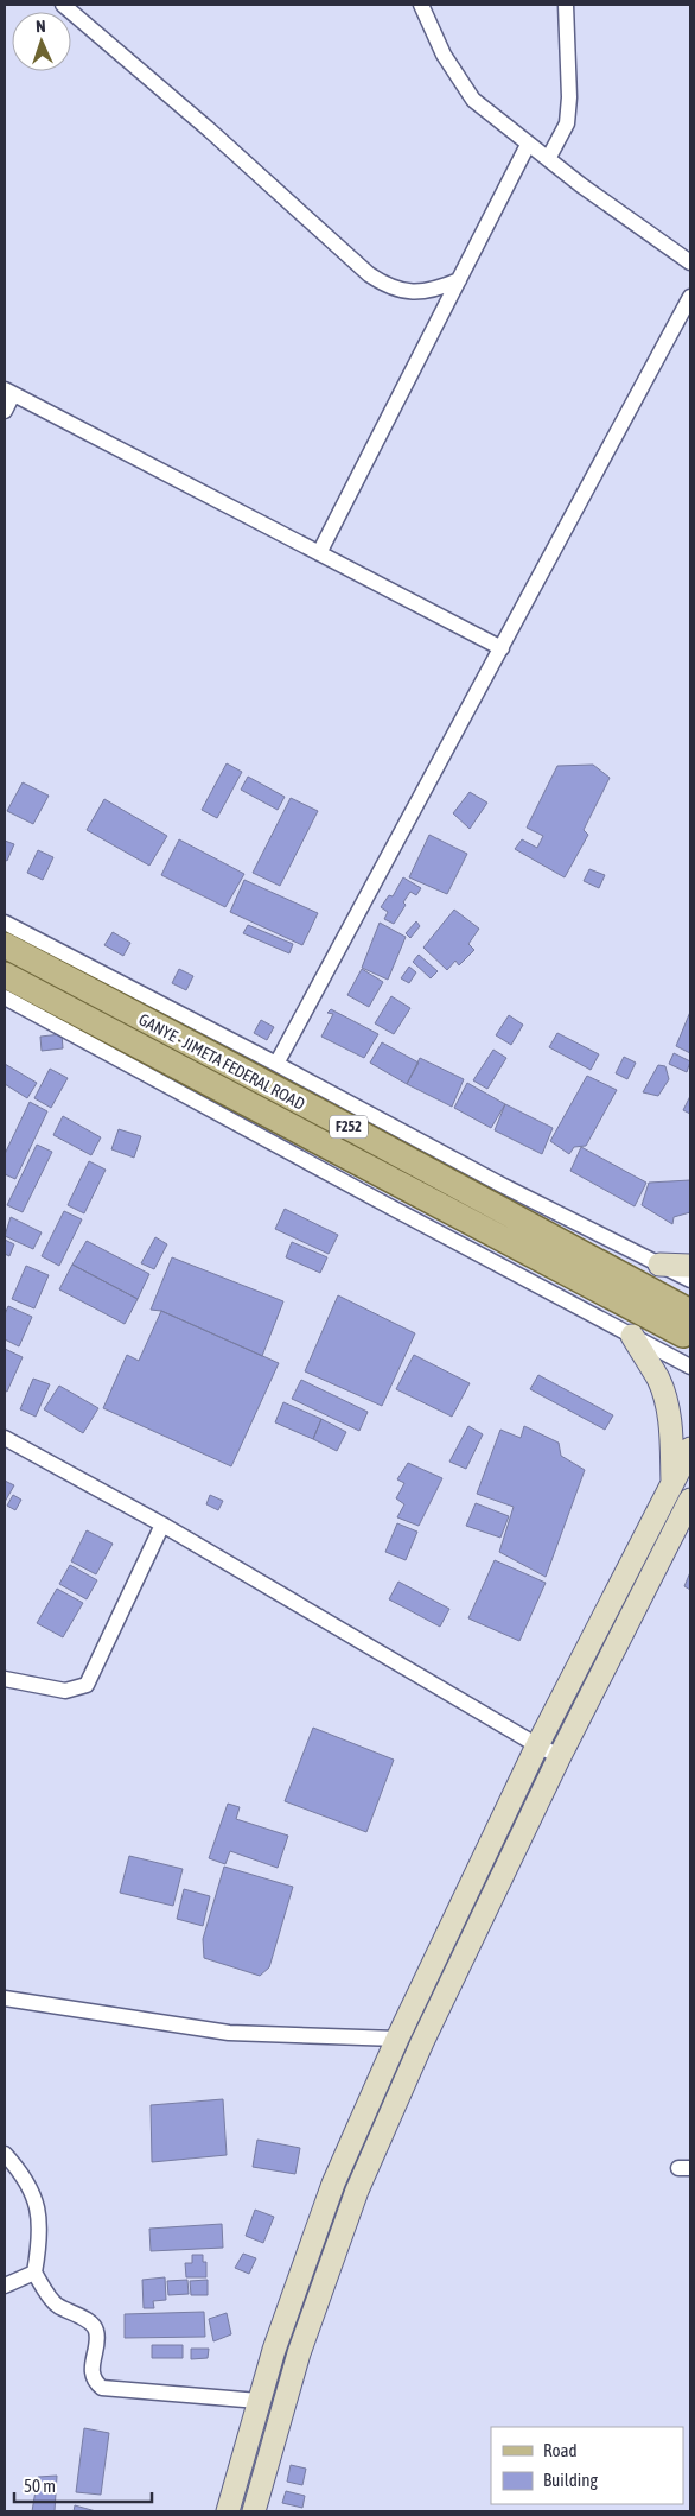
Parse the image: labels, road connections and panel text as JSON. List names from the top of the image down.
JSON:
{
  "streets": {
    "main road": ["GANYE - JIMETA FEDERAL ROAD", "F252"]
  },
  "legend": ["Road", "Building"],
  "scale_bar": "50 m",
  "north": "top"
}
